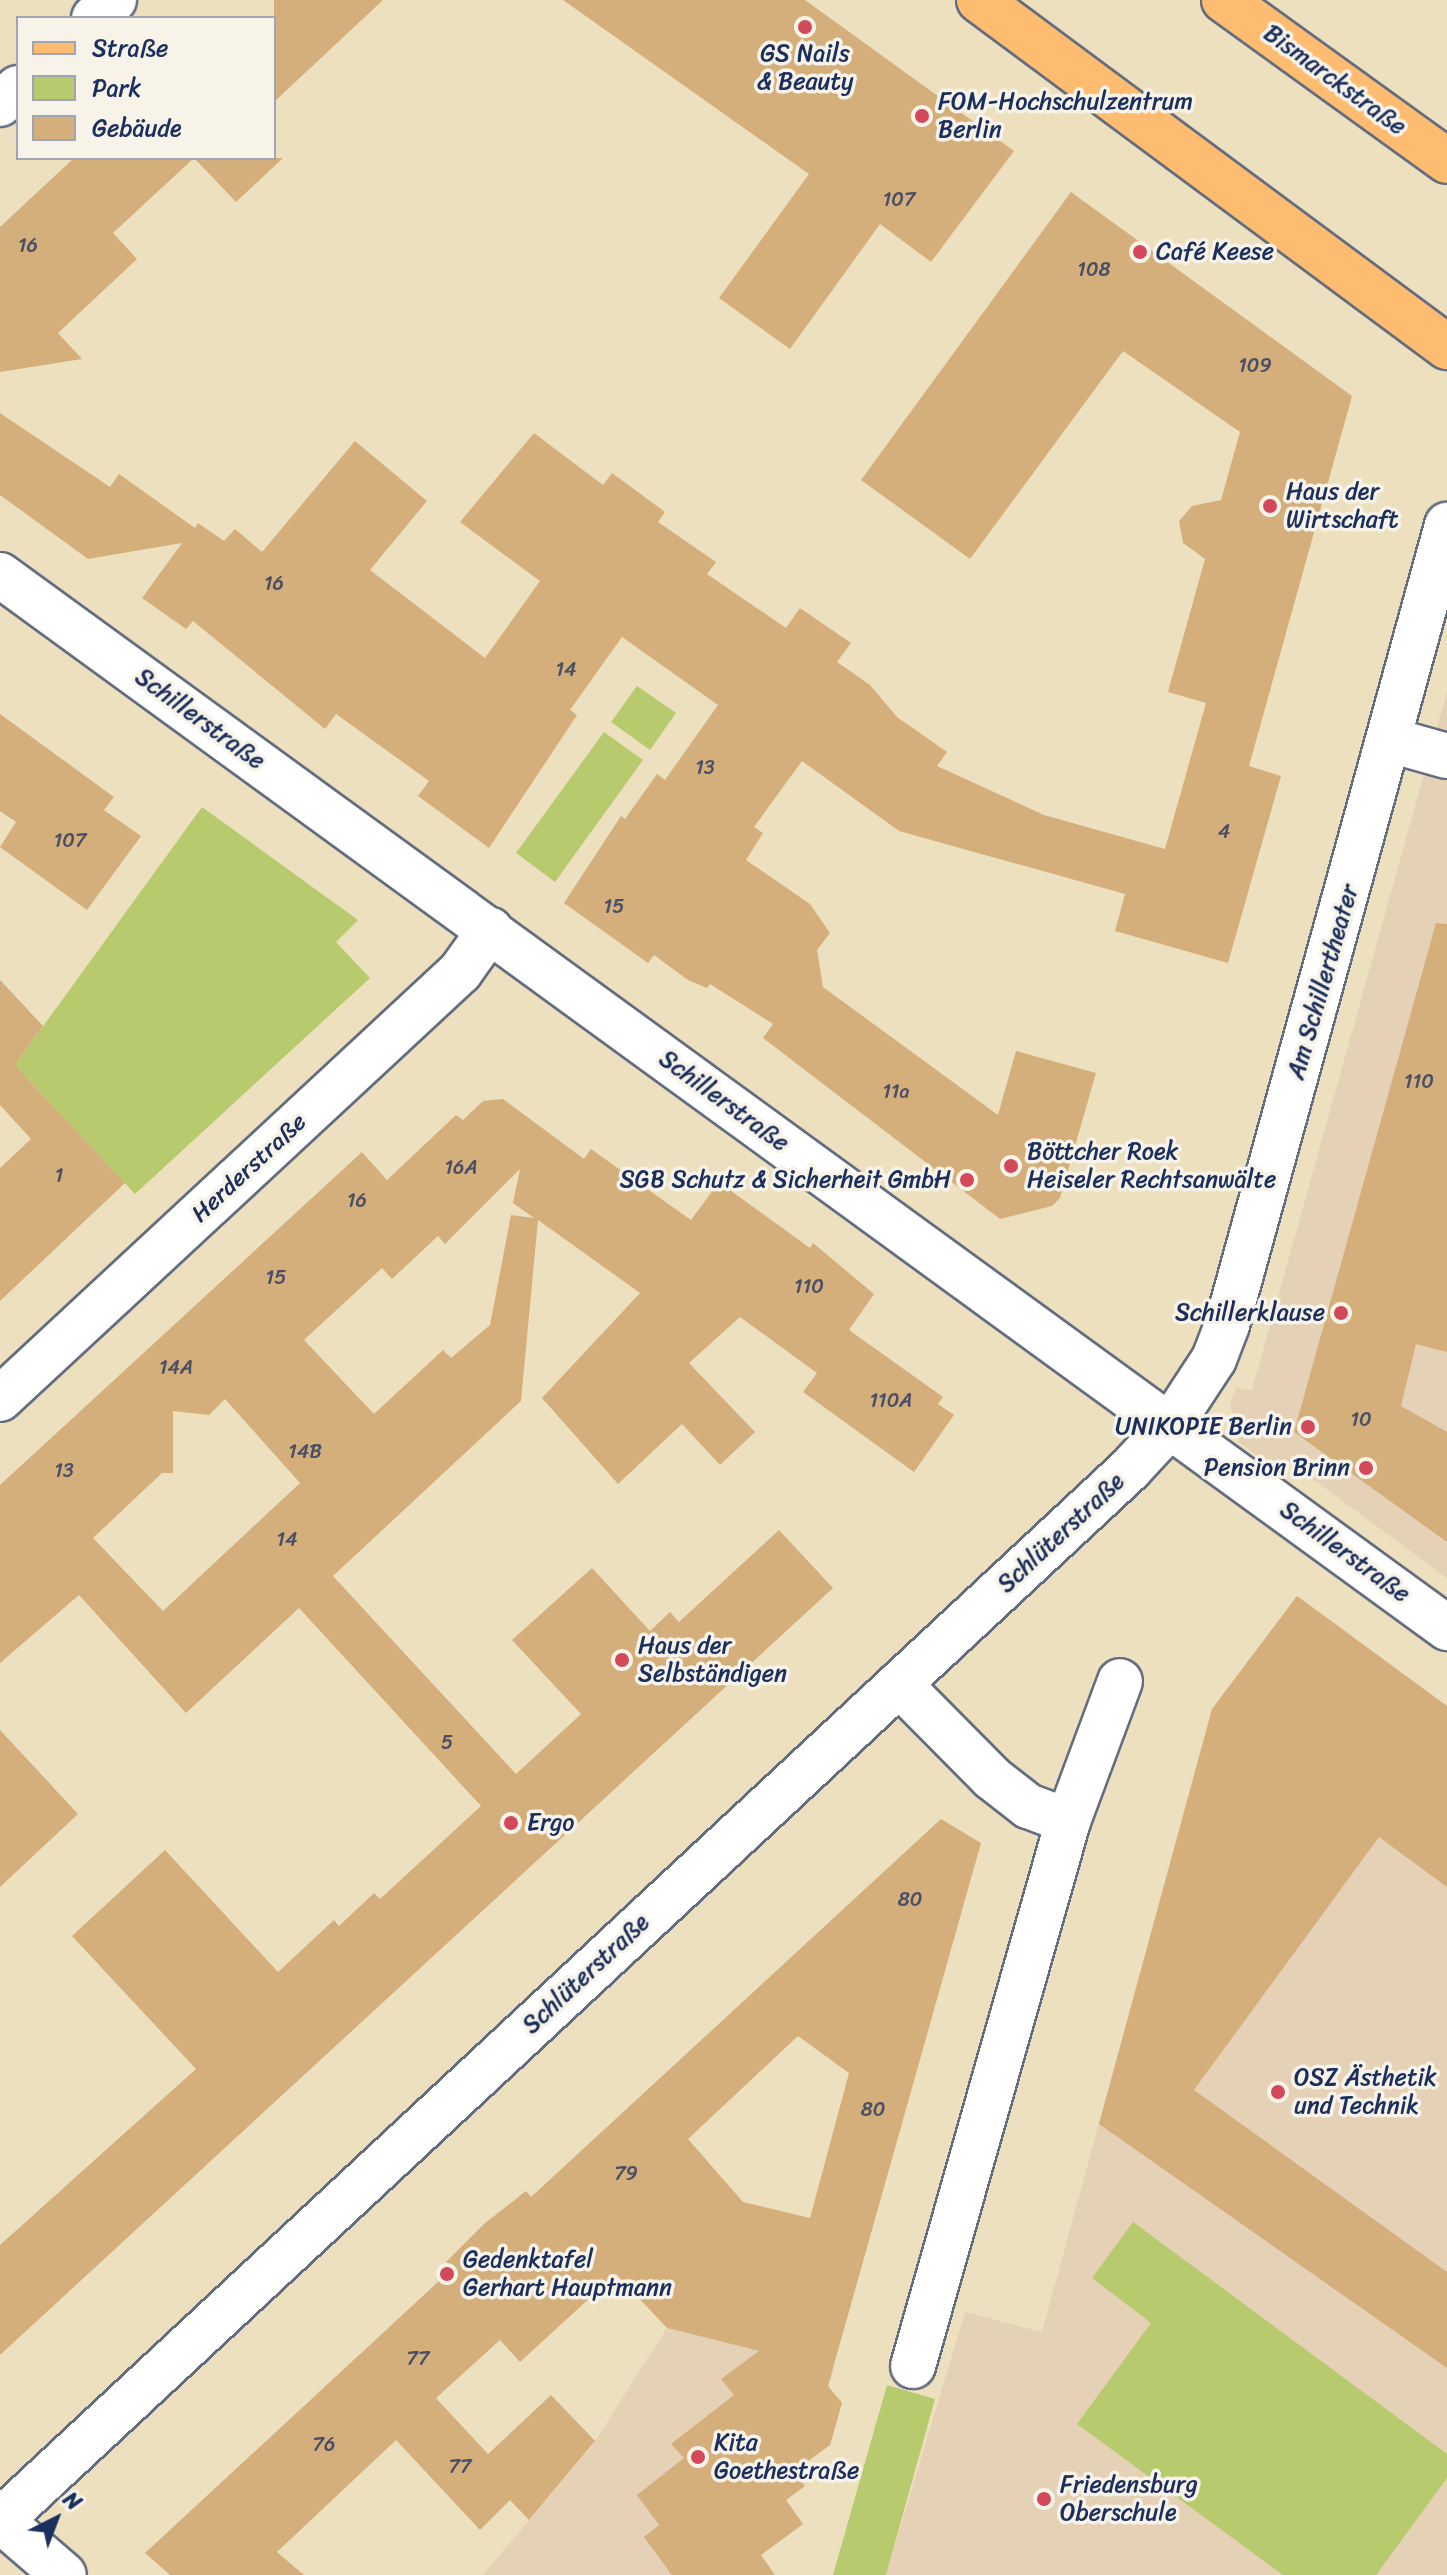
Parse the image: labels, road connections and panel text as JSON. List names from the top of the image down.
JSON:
{
  "streets": {
    "main road": ["Bismarckstraße"],
    "street": [
      "Schillerstraße",
      "Am Schillertheater",
      "Herderstraße",
      "Schlüterstraße"
    ]
  },
  "crossings": [
    ["Schillerstraße", "Am Schillertheater"],
    ["Schillerstraße", "Herderstraße"],
    ["Schillerstraße", "Schlüterstraße"],
    ["Am Schillertheater", "Schlüterstraße"]
  ],
  "places": [
    "GS Nails & Beauty",
    "FOM-Hochschulzentrum Berlin",
    "Café Keese",
    "Haus der Wirtschaft",
    "Böttcher Roek Heiseler Rechtsanwälte",
    "SGB Schutz & Sicherheit GmbH",
    "Schillerklause",
    "UNIKOPIE Berlin",
    "Pension Brinn",
    "Haus der Selbständigen",
    "Ergo",
    "OSZ Ästhetik und Technik",
    "Gedenktafel Gerhart Hauptmann",
    "Kita Goethestraße",
    "Friedensburg Oberschule"
  ],
  "house_numbers": [
    "107",
    "16",
    "108",
    "109",
    "16",
    "14",
    "13",
    "4",
    "107",
    "15",
    "110",
    "11a",
    "16A",
    "1",
    "16",
    "15",
    "110",
    "14A",
    "110A",
    "10",
    "14B",
    "13",
    "14",
    "5",
    "80",
    "80",
    "79",
    "77",
    "76",
    "77"
  ],
  "legend": ["Straße", "Park", "Gebäude"],
  "north": "top right"
}
